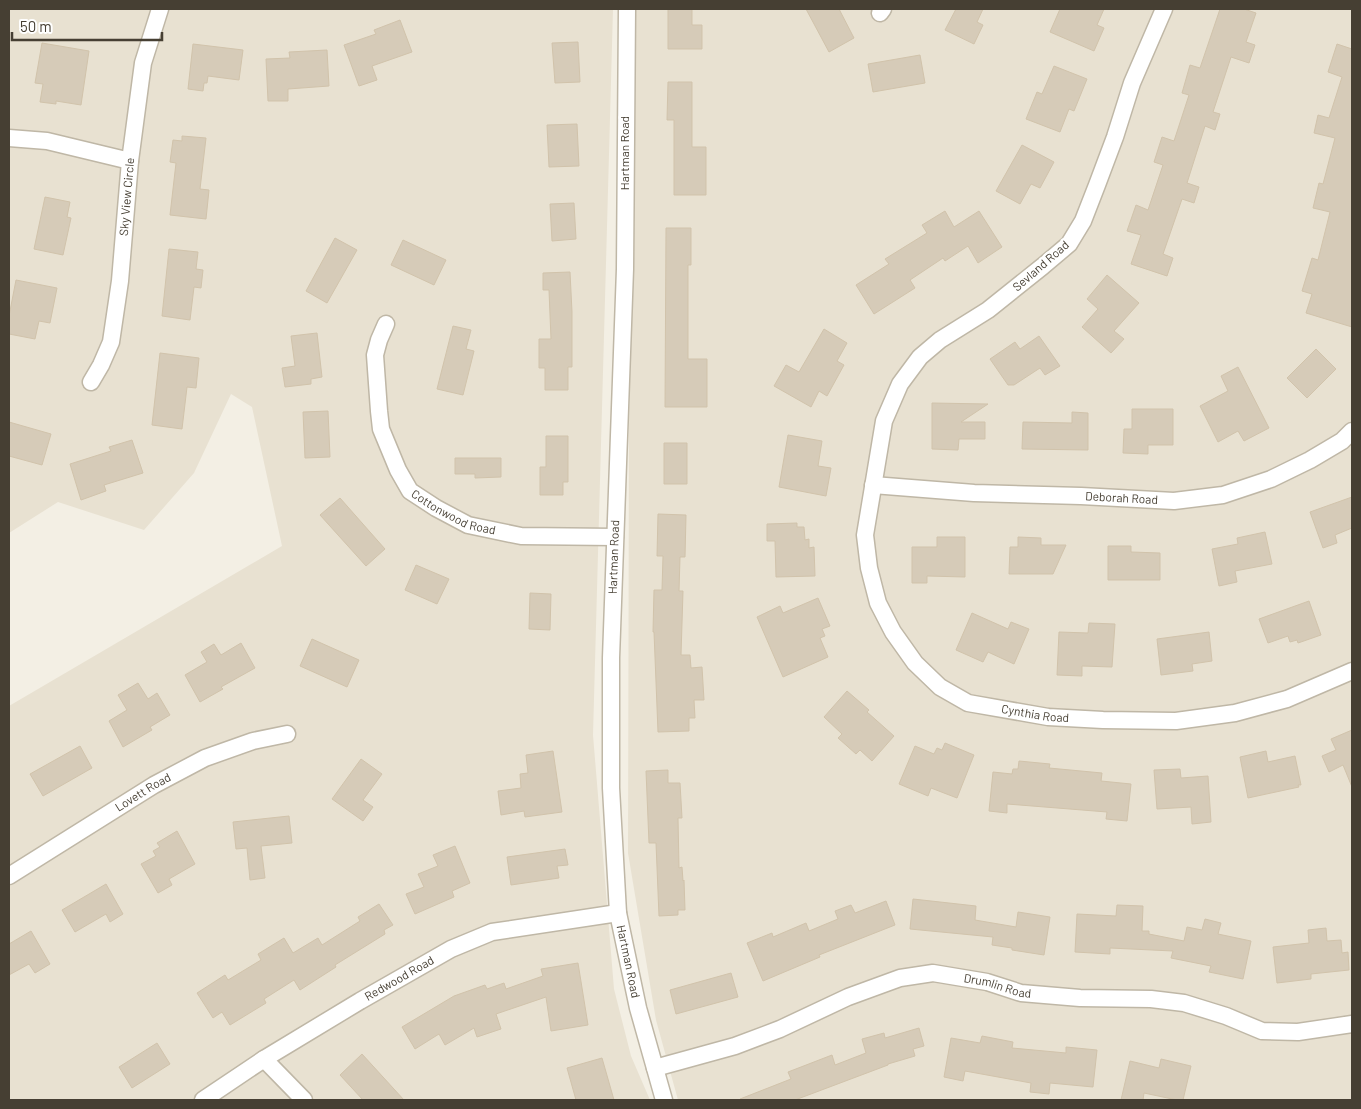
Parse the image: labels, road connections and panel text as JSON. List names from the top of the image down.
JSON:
{
  "streets": {
    "street": [
      "Hartman Road",
      "Sky View Circle",
      "Sevland Road",
      "Deborah Road",
      "Cottonwood Road",
      "Cynthia Road",
      "Lovett Road",
      "Redwood Road",
      "Drumlin Road"
    ]
  },
  "crossings": [
    ["Hartman Road", "Cottonwood Road"],
    ["Hartman Road", "Redwood Road"],
    ["Hartman Road", "Drumlin Road"],
    ["Sevland Road", "Deborah Road"],
    ["Sevland Road", "Cynthia Road"],
    ["Deborah Road", "Cynthia Road"]
  ],
  "scale_bar": "50 m"
}
